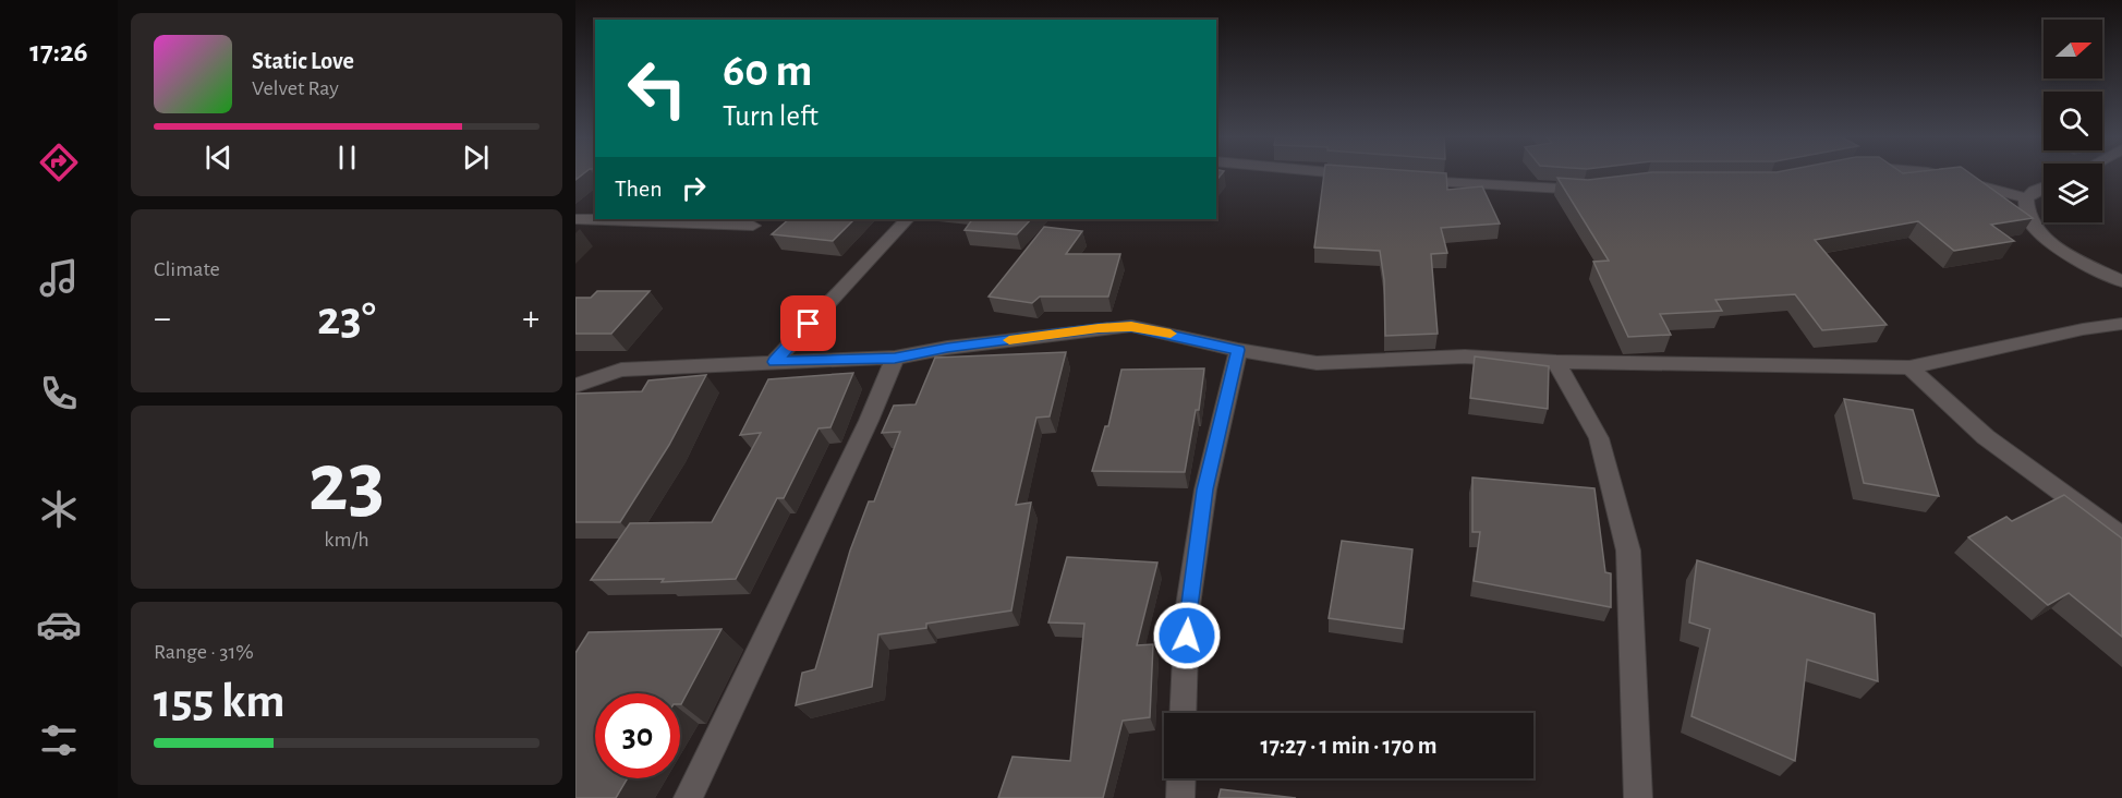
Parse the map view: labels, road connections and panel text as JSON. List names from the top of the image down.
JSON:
{
  "north": "right",
  "page": {
    "tabs": "17:26",
    "turn": ["60 m", "Turn left"],
    "song": ["Static Love", "Velvet Ray"],
    "then": "Then",
    "tile": [
      "Climate",
      ["23", "km/h"],
      ["Range · 31%", "155 km"]
    ],
    "heat": ["−", "23°", "+"],
    "limit": "30",
    "trip": "17:27 · 1 min · 170 m"
  }
}
